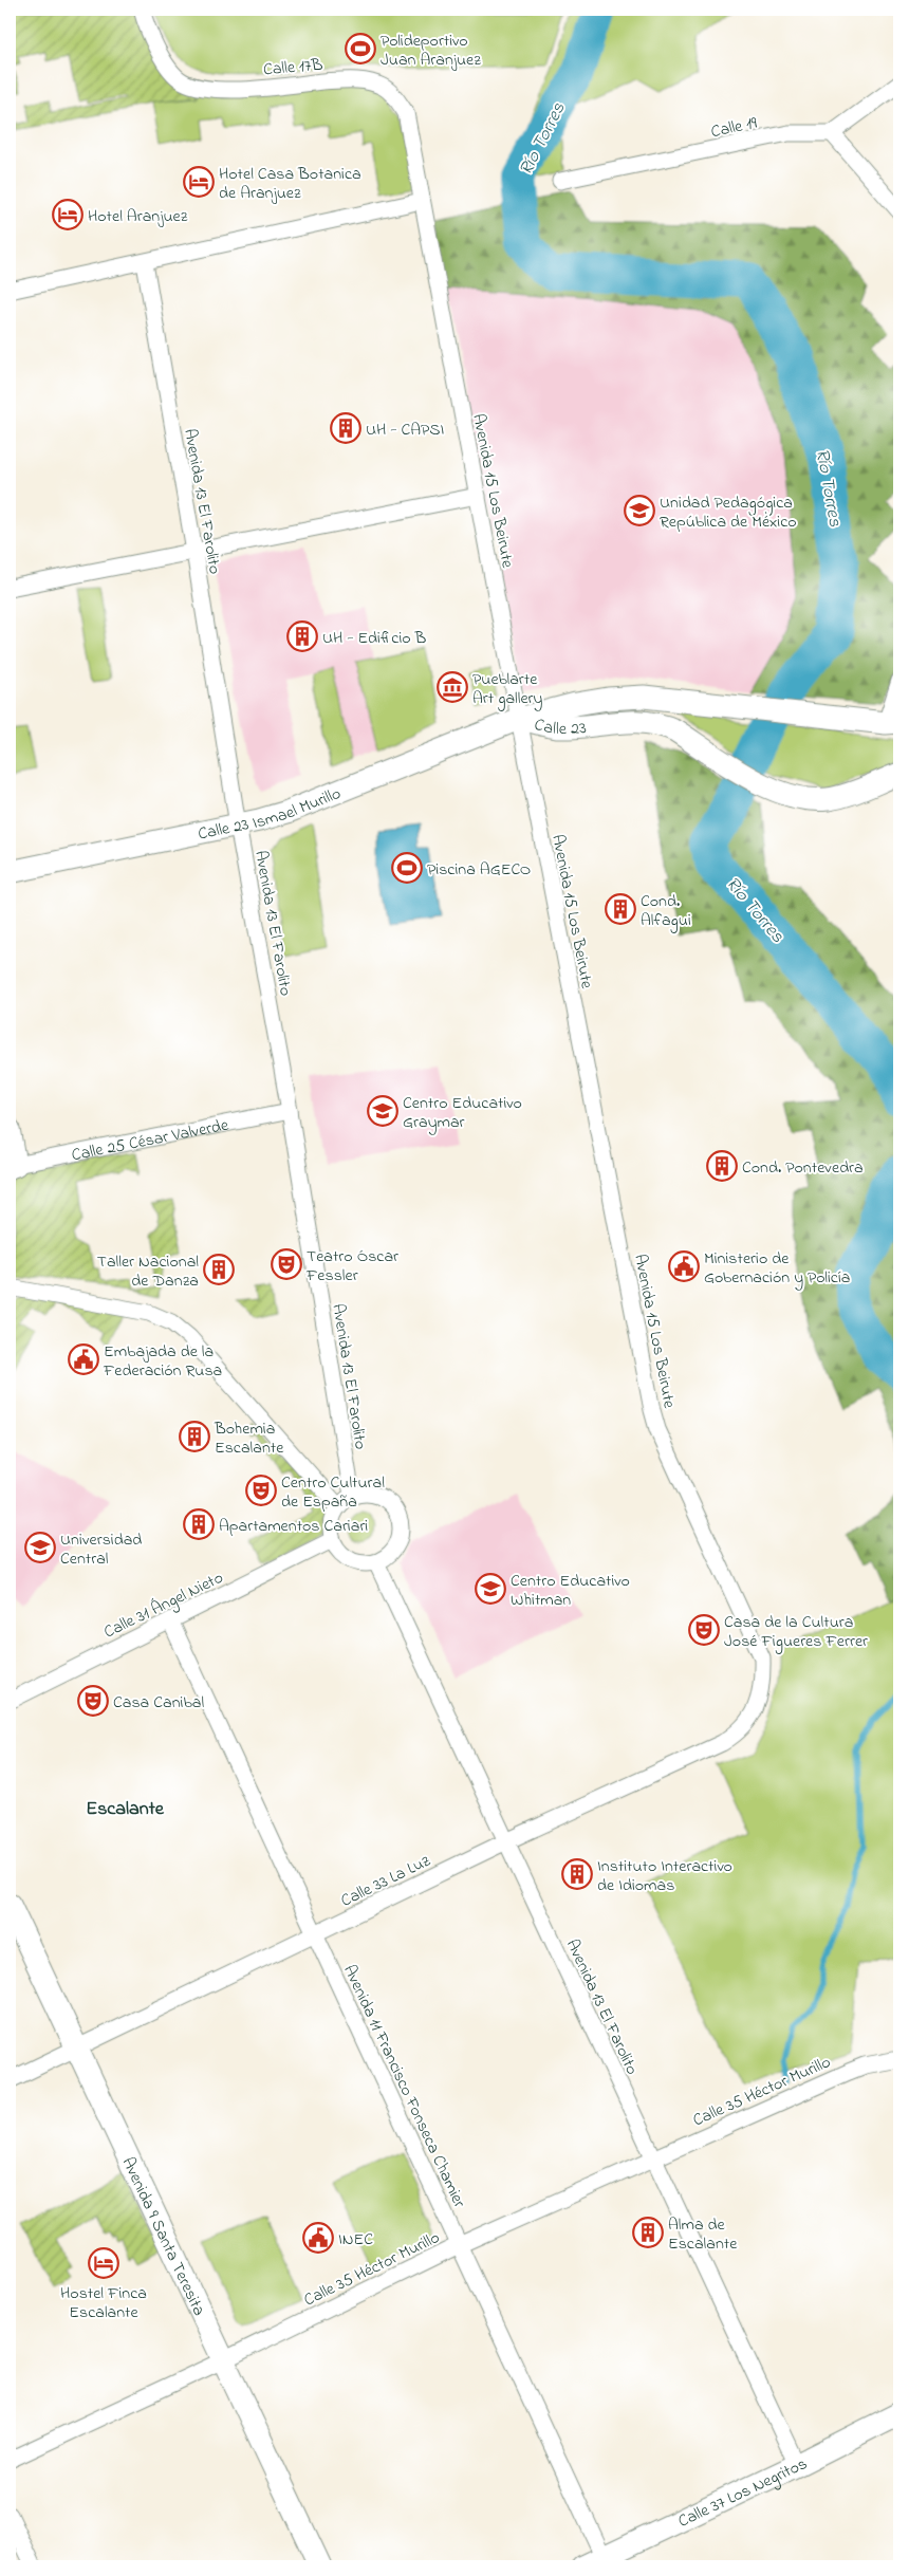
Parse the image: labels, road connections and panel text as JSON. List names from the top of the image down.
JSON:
{
  "streets": {
    "main road": [
      "Calle 23",
      "Calle 23 Ismael Murillo",
      "Avenida 9 Santa Teresita",
      "Calle 37 Los Negritos"
    ],
    "street": [
      "Calle 17B",
      "Calle 19",
      "Avenida 15 Los Beirute",
      "Avenida 13 El Farolito",
      "Calle 25 César Valverde",
      "Calle 31 Ángel Nieto",
      "Calle 33 La Luz",
      "Avenida 11 Francisco Fonseca Chamier",
      "Calle 35 Héctor Murillo"
    ]
  },
  "crossings": [
    ["Calle 17B", "Avenida 15 Los Beirute"],
    ["Avenida 15 Los Beirute", "Calle 23"],
    ["Avenida 15 Los Beirute", "Calle 23 Ismael Murillo"],
    ["Avenida 15 Los Beirute", "Calle 33 La Luz"],
    ["Avenida 13 El Farolito", "Calle 23 Ismael Murillo"],
    ["Avenida 13 El Farolito", "Calle 25 César Valverde"],
    ["Avenida 13 El Farolito", "Calle 31 Ángel Nieto"],
    ["Avenida 13 El Farolito", "Calle 33 La Luz"],
    ["Avenida 13 El Farolito", "Calle 35 Héctor Murillo"],
    ["Avenida 13 El Farolito", "Calle 37 Los Negritos"],
    ["Calle 23", "Calle 23 Ismael Murillo"],
    ["Calle 31 Ángel Nieto", "Avenida 11 Francisco Fonseca Chamier"],
    ["Calle 33 La Luz", "Avenida 11 Francisco Fonseca Chamier"],
    ["Calle 33 La Luz", "Avenida 9 Santa Teresita"],
    ["Avenida 11 Francisco Fonseca Chamier", "Calle 35 Héctor Murillo"],
    ["Avenida 11 Francisco Fonseca Chamier", "Calle 37 Los Negritos"],
    ["Calle 35 Héctor Murillo", "Avenida 9 Santa Teresita"]
  ],
  "districts": ["Escalante"],
  "water": ["Río Torres"],
  "places": {
    "sports": ["Polideportivo Juan Aranjuez", "Piscina AGECO"],
    "hotel": ["Hotel Casa Botanica de Aranjuez", "Hotel Aranjuez", "Hostel Finca Escalante"],
    "building": [
      "UH - CAPSI",
      "UH - Edificio B",
      "Cond. Alfagui",
      "Cond. Pontevedra",
      "Taller Nacional de Danza",
      "Bohemia Escalante",
      "Apartamentos Cariari",
      "Instituto Interactivo de Idiomas",
      "Alma de Escalante"
    ],
    "school or university": [
      "Unidad Pedagógica República de México",
      "Centro Educativo Graymar",
      "Universidad Central",
      "Centro Educativo Whitman"
    ],
    "museum": ["Pueblarte Art gallery"],
    "theatre": [
      "Teatro Óscar Fessler",
      "Centro Cultural de España",
      "Casa de la Cultura José Figueres Ferrer",
      "Casa Canibal"
    ],
    "public building": ["Ministerio de Gobernación y Policía", "Embajada de la Federación Rusa", "INEC"]
  }
}
